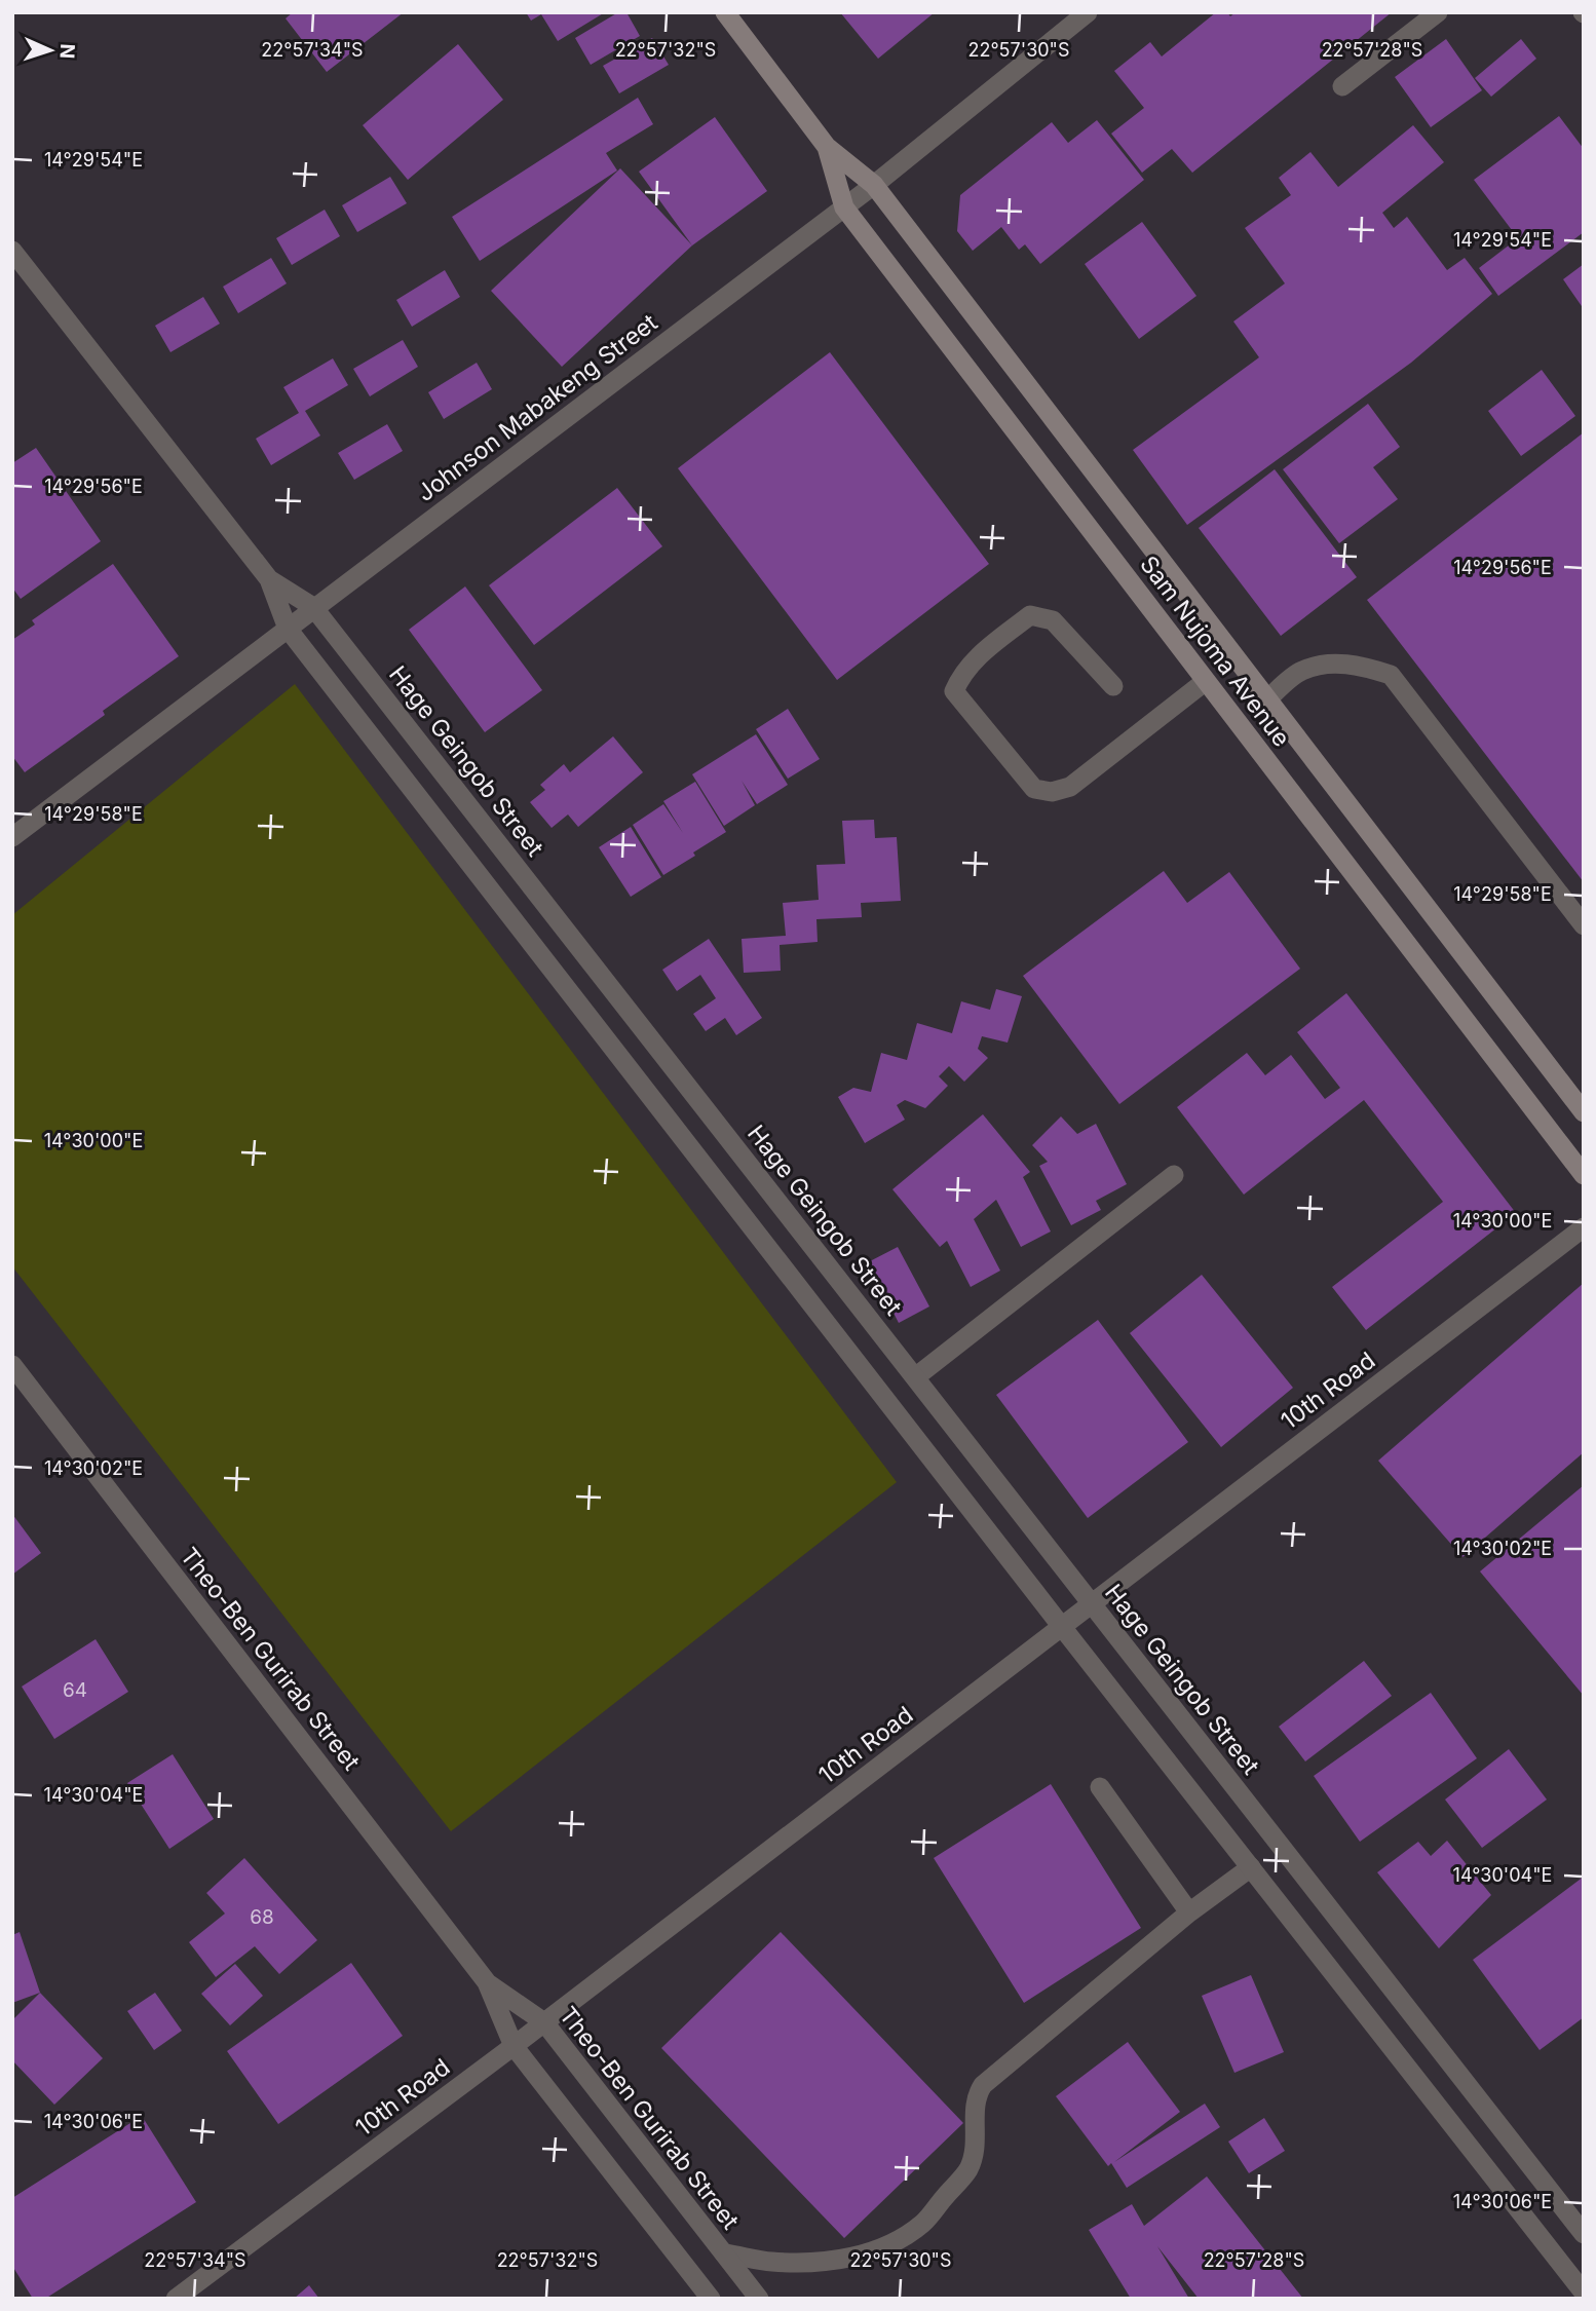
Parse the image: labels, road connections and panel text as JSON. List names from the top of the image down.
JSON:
{
  "streets": {
    "main road": ["Sam Nujoma Avenue"],
    "street": [
      "Johnson Mabakeng Street",
      "Hage Geingob Street",
      "10th Road",
      "Theo-Ben Gurirab Street"
    ]
  },
  "crossings": [
    ["Johnson Mabakeng Street", "Sam Nujoma Avenue"],
    ["Johnson Mabakeng Street", "Hage Geingob Street"],
    ["Hage Geingob Street", "10th Road"],
    ["10th Road", "Theo-Ben Gurirab Street"]
  ],
  "house_numbers": ["64", "68"],
  "north": "right",
  "coordinates": [
    "22°57'34\"S",
    "22°57'32\"S",
    "22°57'30\"S",
    "22°57'28\"S",
    "14°29'54\"E",
    "14°29'56\"E",
    "14°29'58\"E",
    "14°30'00\"E",
    "14°30'02\"E",
    "14°30'04\"E",
    "14°30'06\"E"
  ]
}
